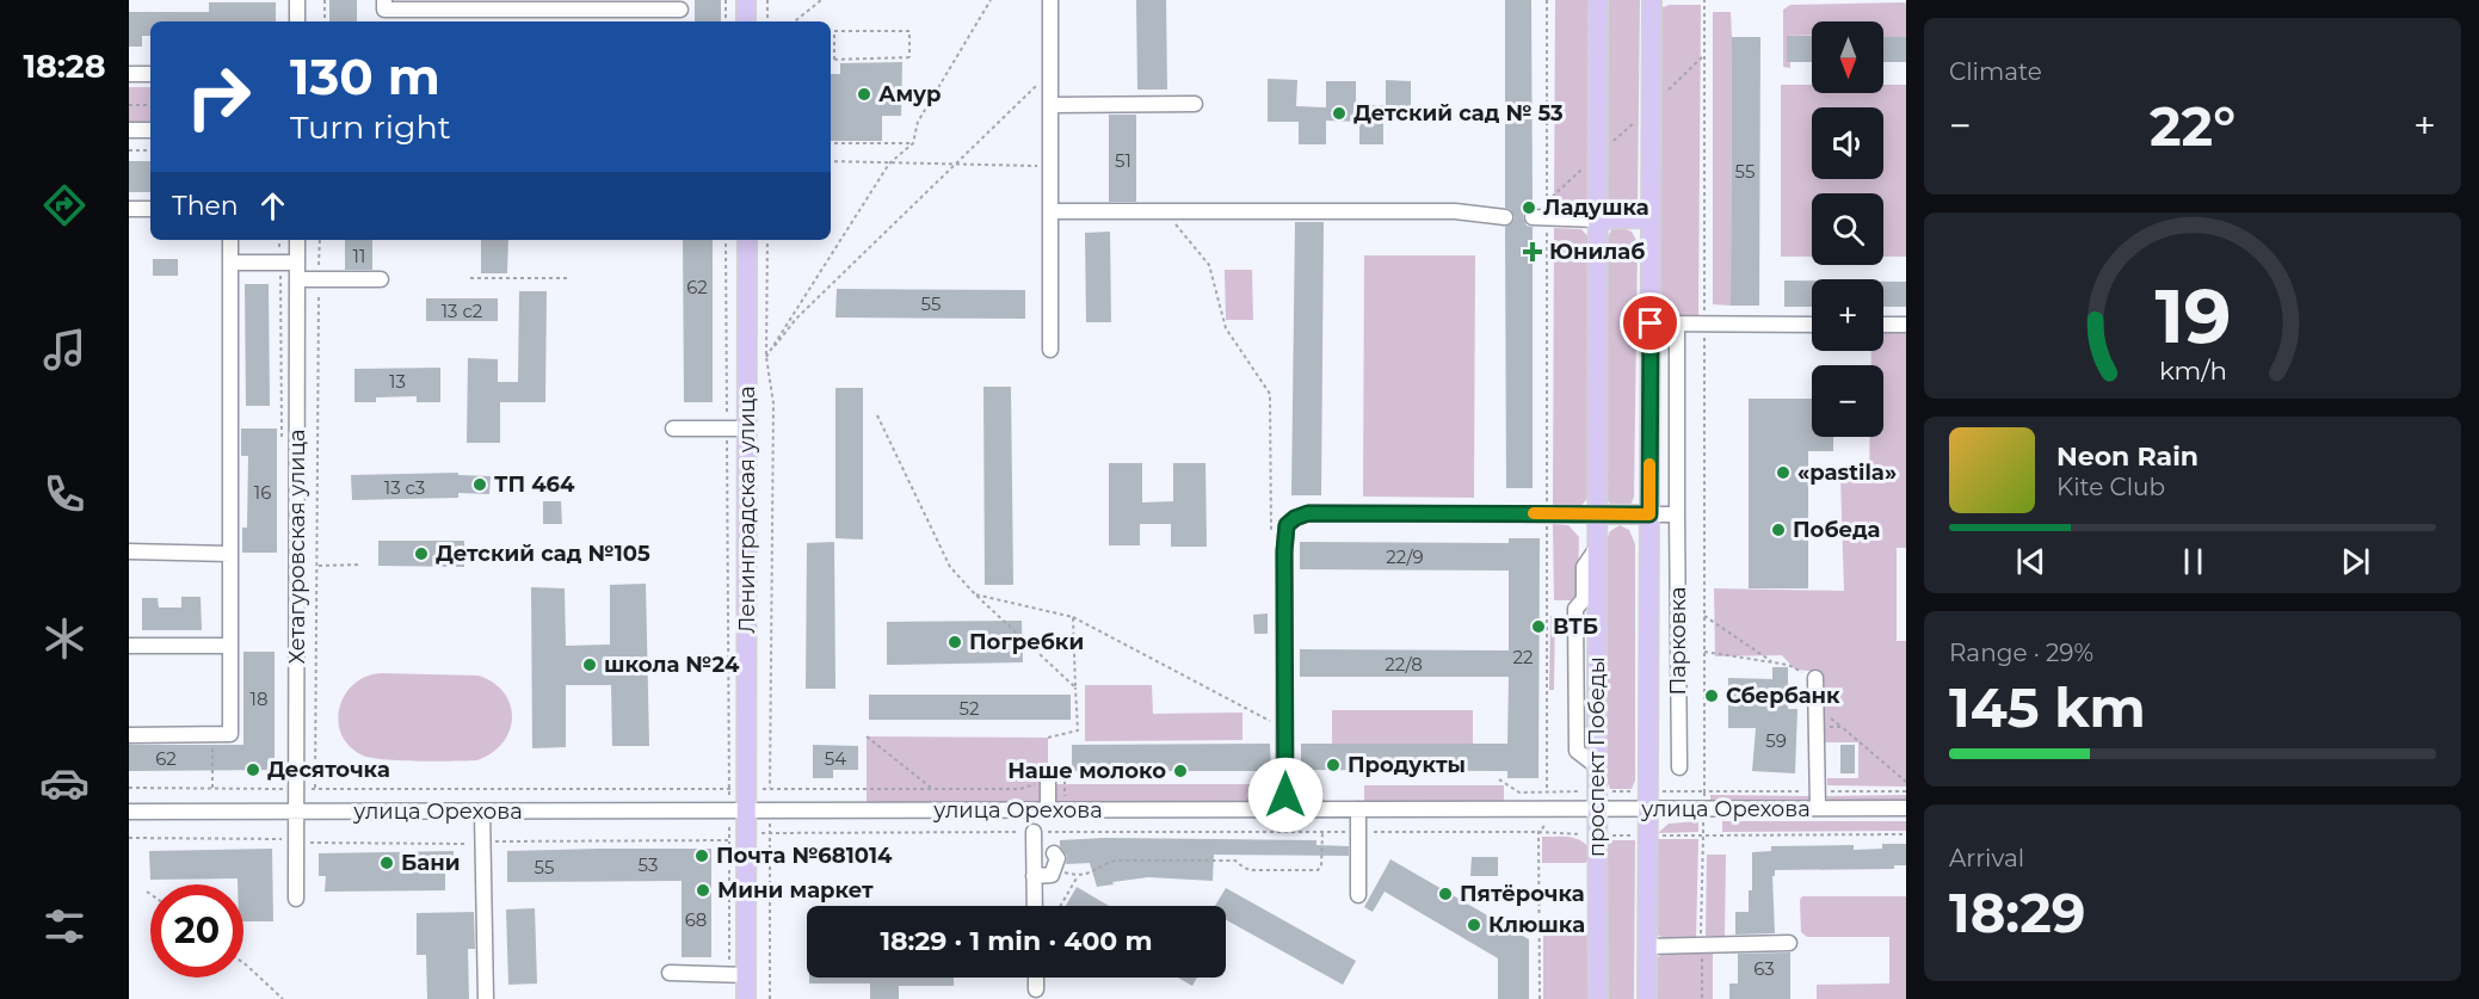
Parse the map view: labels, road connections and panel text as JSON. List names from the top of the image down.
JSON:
{
  "streets": {
    "main road": ["Ленинградская улица", "проспект Победы"],
    "street": ["Хетагуровская улица", "Парковка", "улица Орехова"]
  },
  "crossings": [
    ["Ленинградская улица", "улица Орехова"],
    ["Хетагуровская улица", "улица Орехова"],
    ["проспект Победы", "улица Орехова"]
  ],
  "places": {
    "other": [
      "Амур",
      "Детский сад № 53",
      "Ладушка",
      "«pastila»",
      "ТП 464",
      "Победа",
      "Детский сад №105",
      "ВТБ",
      "Погребки",
      "школа №24",
      "Сбербанк",
      "Продукты",
      "Десяточка",
      "Наше молоко",
      "Почта №681014",
      "Бани",
      "Мини маркет",
      "Пятёрочка",
      "Клюшка"
    ],
    "health": ["Юнилаб"]
  },
  "house_numbers": [
    "51",
    "55",
    "11",
    "62",
    "55",
    "13 с2",
    "13",
    "13 с3",
    "16",
    "22/9",
    "22",
    "22/8",
    "18",
    "52",
    "59",
    "62",
    "54",
    "53",
    "55",
    "68",
    "63"
  ],
  "north": "bottom",
  "page": {
    "tabs": "18:28",
    "tile": [
      "Climate",
      ["Range · 29%", "145 km"],
      ["Arrival", "18:29"]
    ],
    "map_buttons": ["+", "−"],
    "turn": ["130 m", "Turn right"],
    "heat": ["−", "22°", "+"],
    "then": "Then",
    "song": ["Neon Rain", "Kite Club"],
    "limit": "20",
    "trip": "18:29 · 1 min · 400 m",
    "gauge": ["19", "km/h"]
  }
}
